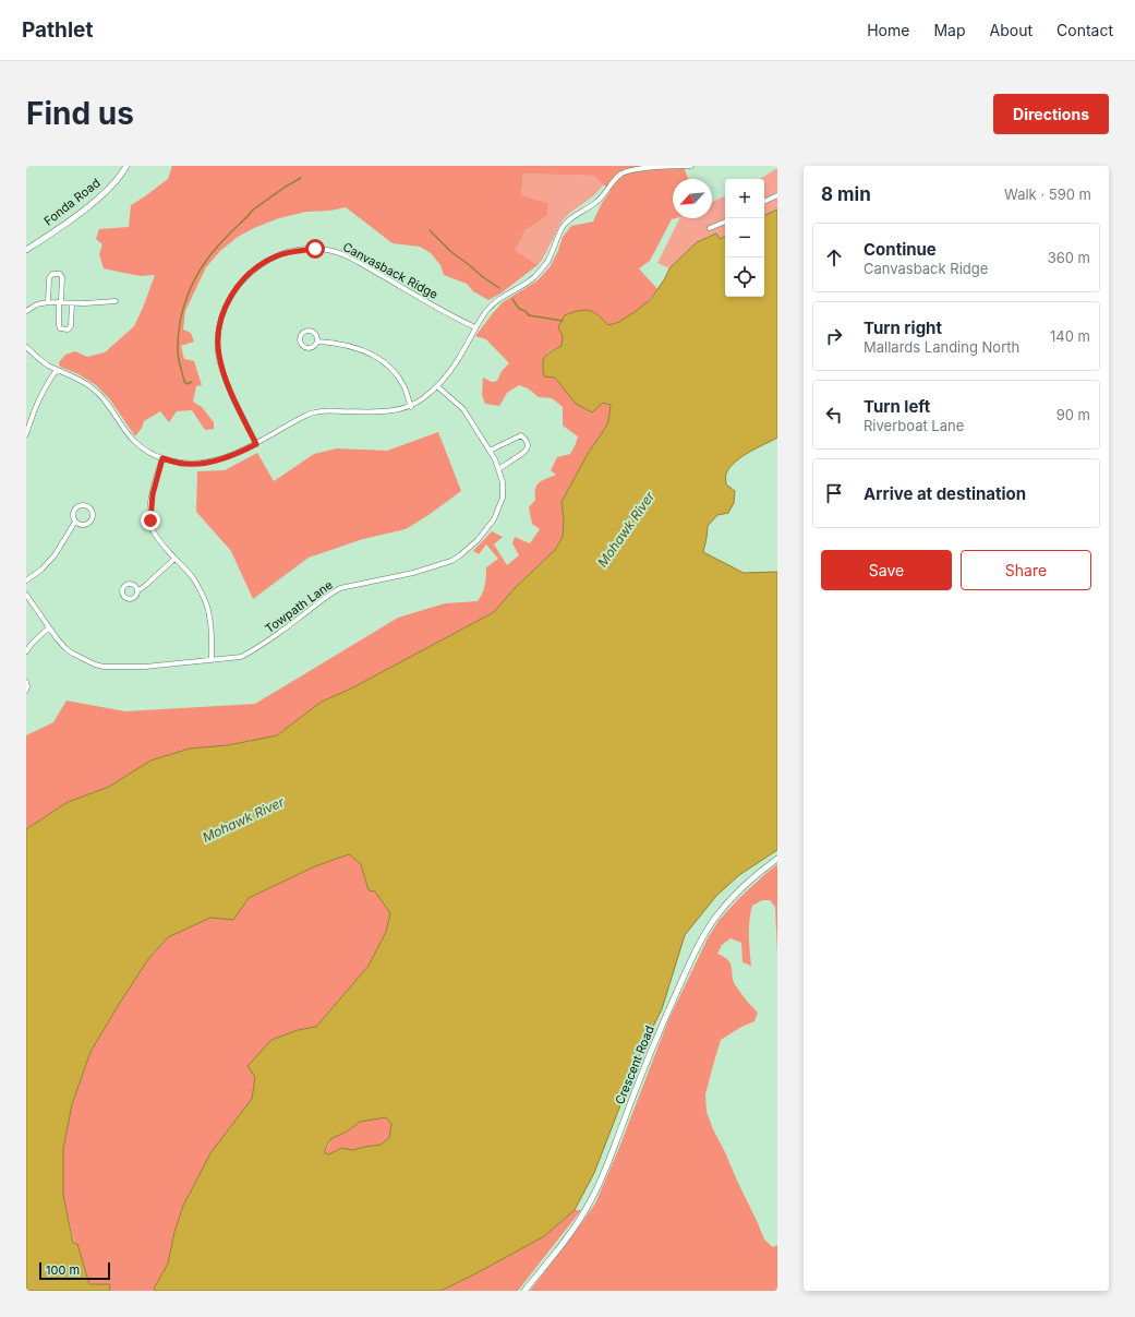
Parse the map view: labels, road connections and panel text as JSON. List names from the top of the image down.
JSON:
{
  "streets": {
    "street": [
      "Fonda Road",
      "Canvasback Ridge",
      "Towpath Lane",
      "Crescent Road"
    ]
  },
  "water": ["Mohawk River"],
  "scale_bar": "100 m",
  "north": "bottom left",
  "page": {
    "header": "Pathlet",
    "nav": [
      "Home",
      "Map",
      "About",
      "Contact"
    ],
    "buttons": [
      "Directions",
      ["Save", "Share"]
    ],
    "title": "Find us",
    "heading": ["8 min", "Walk · 590 m"],
    "map_buttons": ["+", "−"],
    "list": [
      ["Continue", "Canvasback Ridge", "360 m"],
      ["Turn right", "Mallards Landing North", "140 m"],
      ["Turn left", "Riverboat Lane", "90 m"],
      "Arrive at destination"
    ],
    "scale": "100 m"
  }
}
